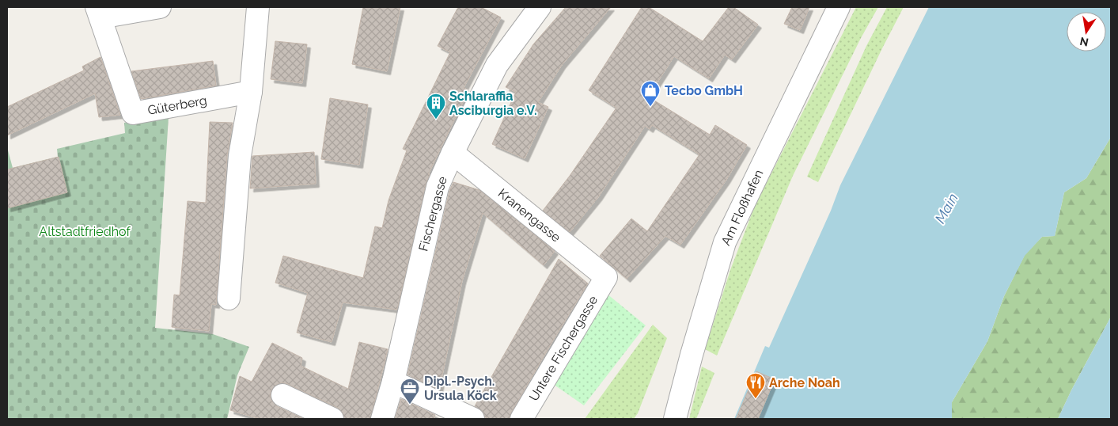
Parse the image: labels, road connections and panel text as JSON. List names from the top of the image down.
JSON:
{
  "streets": {
    "street": [
      "Güterberg",
      "Am Floßhafen",
      "Fischergasse",
      "Kranengasse",
      "Untere Fischergasse"
    ]
  },
  "crossings": [
    ["Fischergasse", "Kranengasse"],
    ["Kranengasse", "Untere Fischergasse"]
  ],
  "water": ["Main"],
  "parks": ["Altstadtfriedhof"],
  "places": {
    "shop": ["Tecbo GmbH"],
    "building": ["Schlaraffia Asciburgia e.V."],
    "restaurant": ["Arche Noah"],
    "office": ["Dipl.-Psych. Ursula Köck"]
  },
  "north": "bottom"
}
